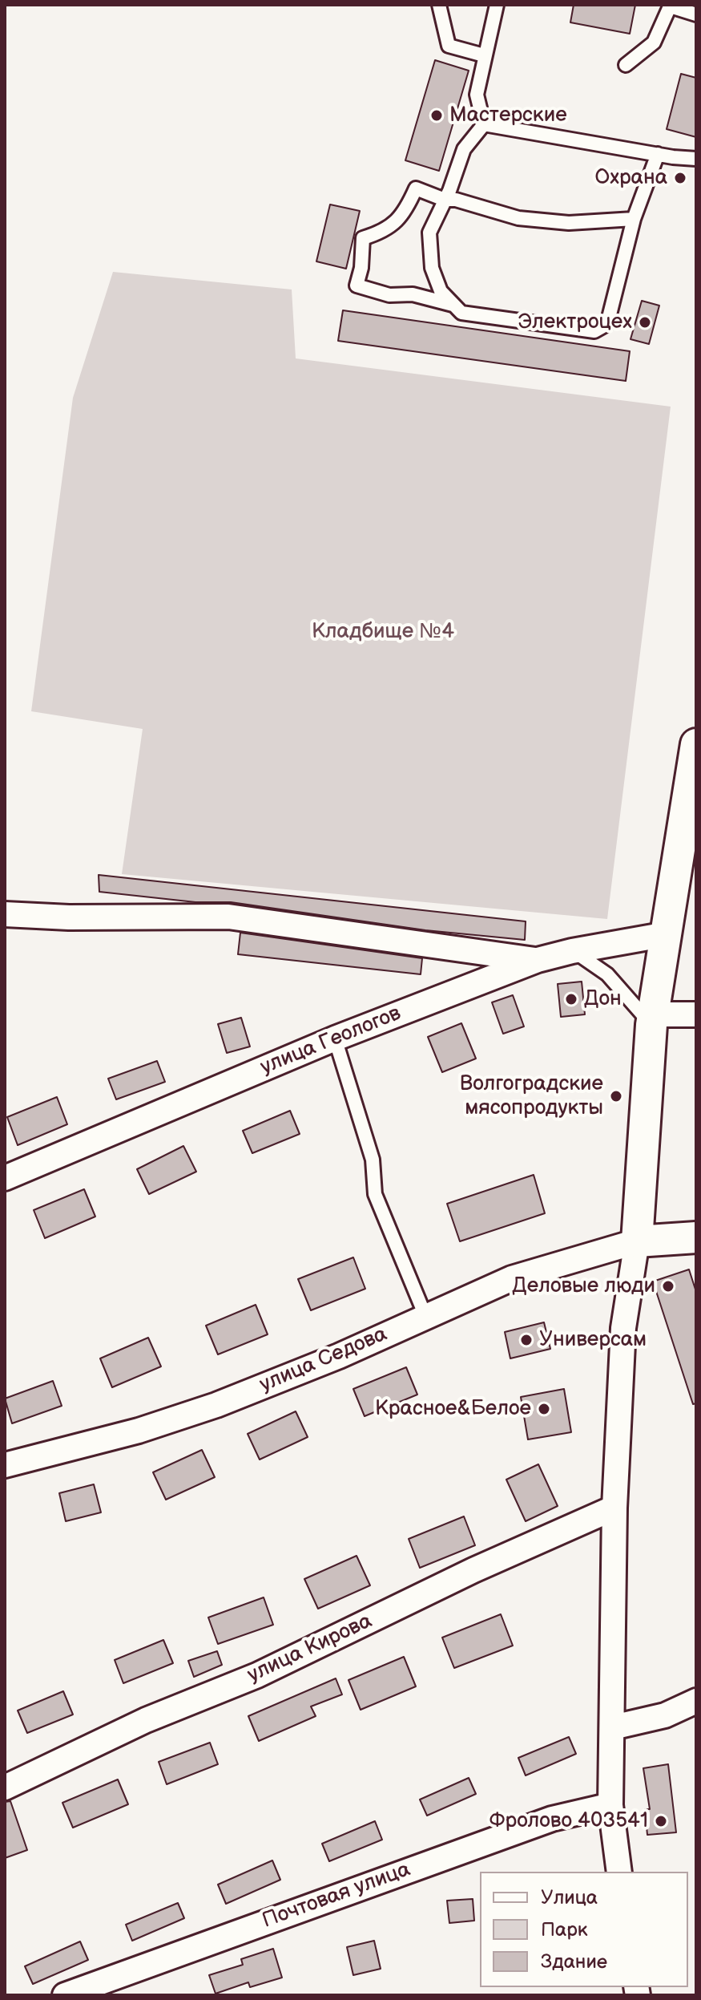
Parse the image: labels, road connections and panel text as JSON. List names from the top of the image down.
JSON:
{
  "streets": {
    "street": [
      "улица Геологов",
      "улица Седова",
      "улица Кирова",
      "Почтовая улица"
    ]
  },
  "parks": ["Кладбище №4"],
  "places": [
    "Мастерские",
    "Охрана",
    "Электроцех",
    "Дон",
    "Волгоградские мясопродукты",
    "Деловые люди",
    "Универсам",
    "Красное&Белое",
    "Фролово 403541"
  ],
  "legend": ["Улица", "Парк", "Здание"]
}
